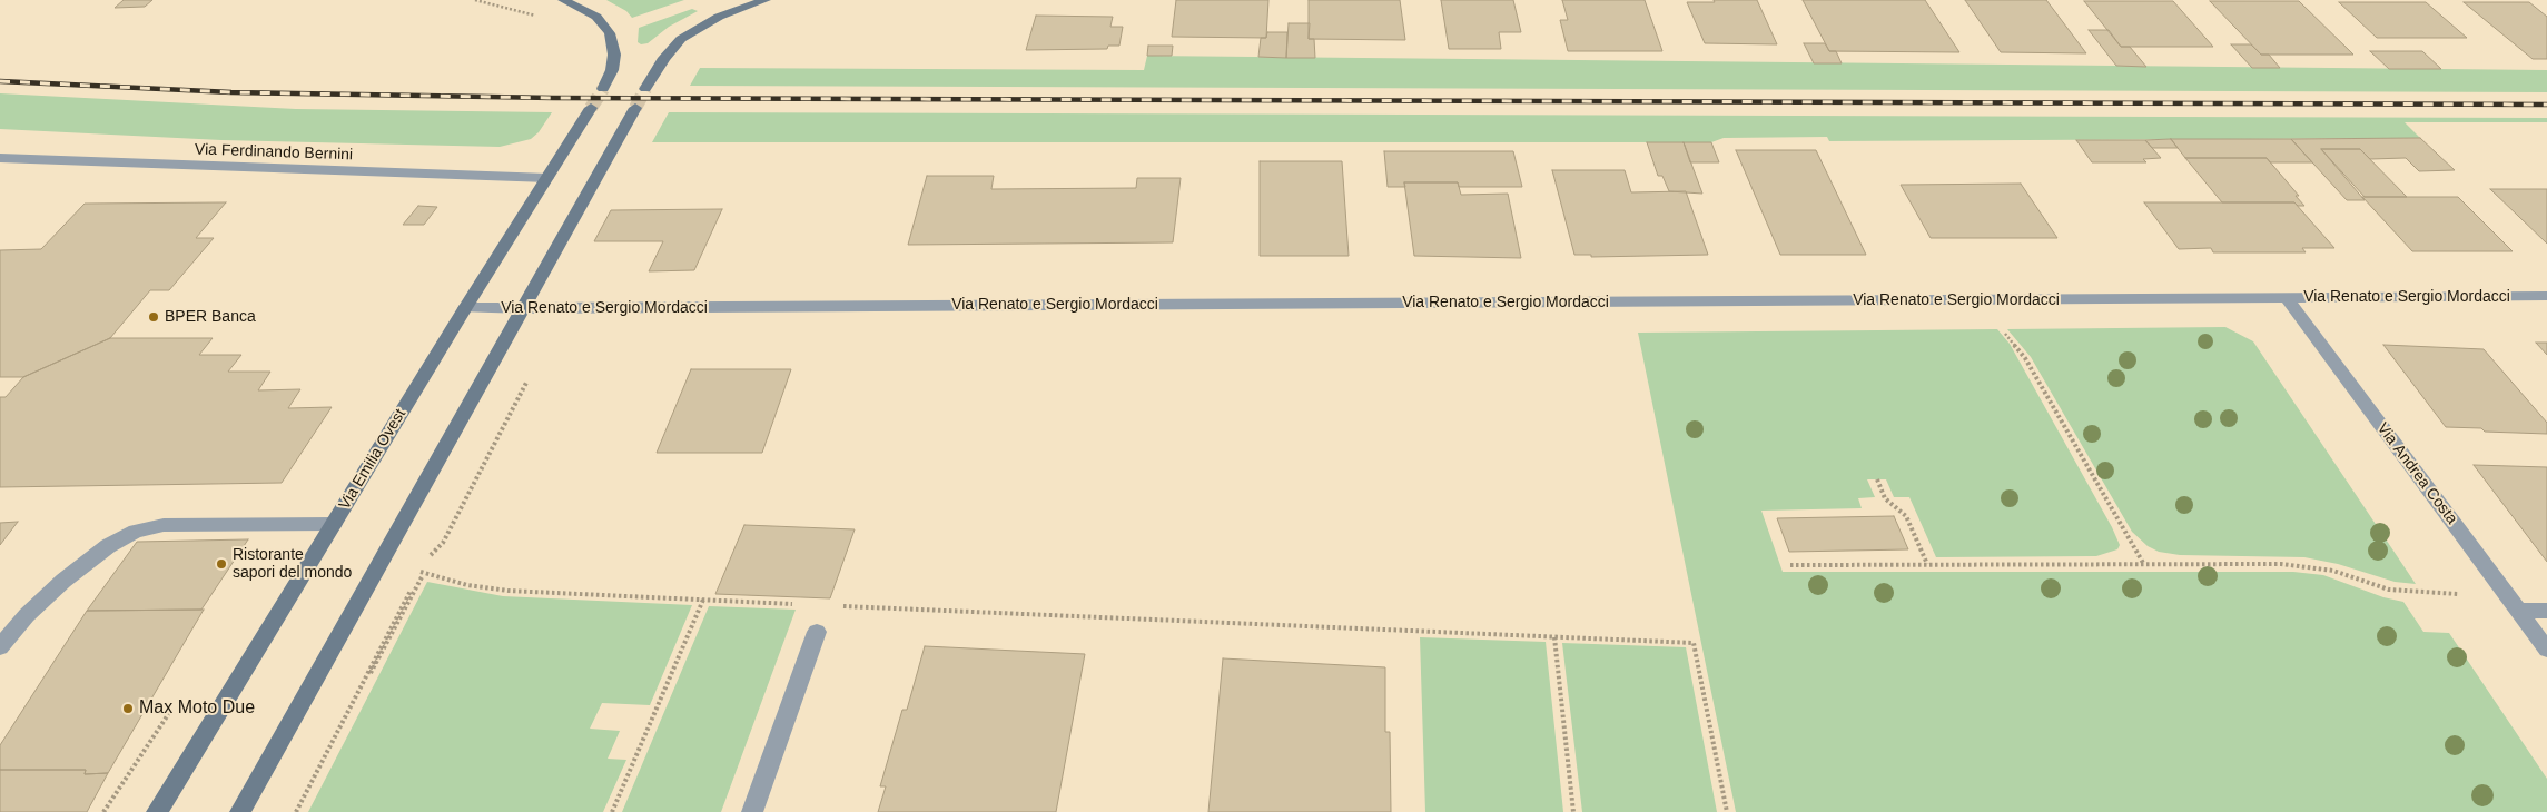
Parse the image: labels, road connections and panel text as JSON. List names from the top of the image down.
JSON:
{
  "streets": {
    "main road": ["Via Emilia Ovest"],
    "street": ["Via Ferdinando Bernini", "Via Renato e Sergio Mordacci", "Via Andrea Costa"]
  },
  "crossings": [
    ["Via Ferdinando Bernini", "Via Emilia Ovest"],
    ["Via Renato e Sergio Mordacci", "Via Emilia Ovest"],
    ["Via Renato e Sergio Mordacci", "Via Andrea Costa"]
  ],
  "places": ["BPER Banca", "Ristorante sapori del mondo", "Max Moto Due"]
}
